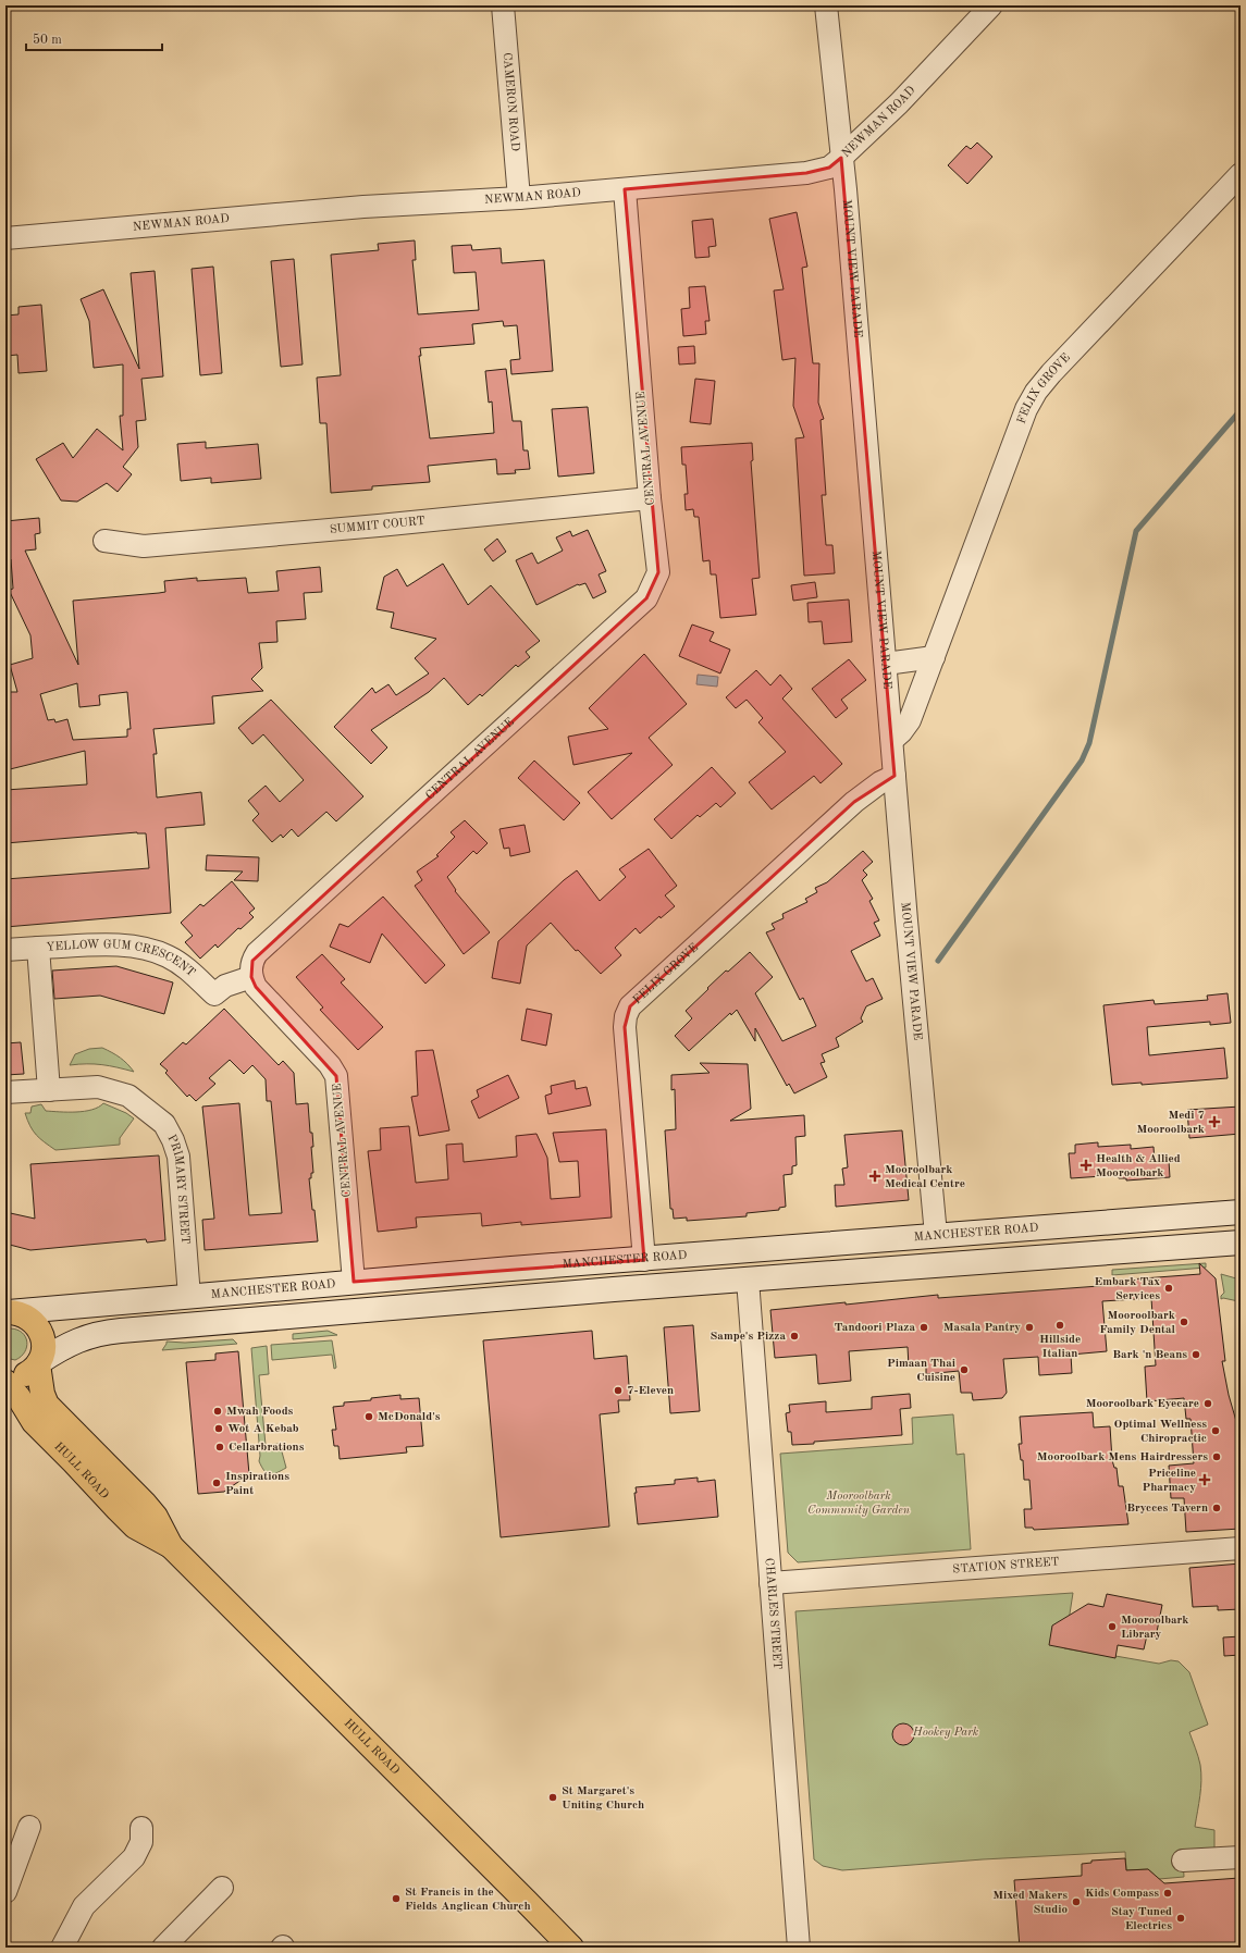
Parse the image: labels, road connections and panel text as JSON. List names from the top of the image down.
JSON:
{
  "streets": {
    "main road": ["MANCHESTER ROAD", "HULL ROAD"],
    "street": [
      "CAMERON ROAD",
      "NEWMAN ROAD",
      "MOUNT VIEW PARADE",
      "FELIX GROVE",
      "CENTRAL AVENUE",
      "SUMMIT COURT",
      "YELLOW GUM CRESCENT",
      "PRIMARY STREET",
      "STATION STREET",
      "CHARLES STREET"
    ]
  },
  "crossings": [
    ["CAMERON ROAD", "NEWMAN ROAD"],
    ["NEWMAN ROAD", "MOUNT VIEW PARADE"],
    ["NEWMAN ROAD", "CENTRAL AVENUE"],
    ["MOUNT VIEW PARADE", "FELIX GROVE"],
    ["MOUNT VIEW PARADE", "MANCHESTER ROAD"],
    ["FELIX GROVE", "MANCHESTER ROAD"],
    ["CENTRAL AVENUE", "SUMMIT COURT"],
    ["CENTRAL AVENUE", "YELLOW GUM CRESCENT"],
    ["CENTRAL AVENUE", "MANCHESTER ROAD"],
    ["YELLOW GUM CRESCENT", "PRIMARY STREET"],
    ["PRIMARY STREET", "MANCHESTER ROAD"],
    ["MANCHESTER ROAD", "HULL ROAD"],
    ["STATION STREET", "CHARLES STREET"]
  ],
  "parks": ["Mooroolbark Community Garden", "Hookey Park"],
  "places": {
    "health": [
      "Medi 7 Mooroolbark",
      "Health & Allied Mooroolbark",
      "Mooroolbark Medical Centre",
      "Priceline Pharmacy"
    ],
    "other": [
      "Embark Tax Services",
      "Mooroolbark Family Dental",
      "Hillside Italian",
      "Tandoori Plaza",
      "Masala Pantry",
      "Sampe's Pizza",
      "Bark 'n Beans",
      "Pimaan Thai Cuisine",
      "7-Eleven",
      "Mooroolbark Eyecare",
      "Mwah Foods",
      "McDonald's",
      "Wot A Kebab",
      "Optimal Wellness Chiropractic",
      "Cellarbrations",
      "Mooroolbark Mens Hairdressers",
      "Inspirations Paint",
      "Brycces Tavern",
      "Mooroolbark Library",
      "St Margaret's Uniting Church",
      "Kids Compass",
      "St Francis in the Fields Anglican Church",
      "Mixed Makers Studio",
      "Stay Tuned Electrics"
    ]
  },
  "scale_bar": "50 m"
}
